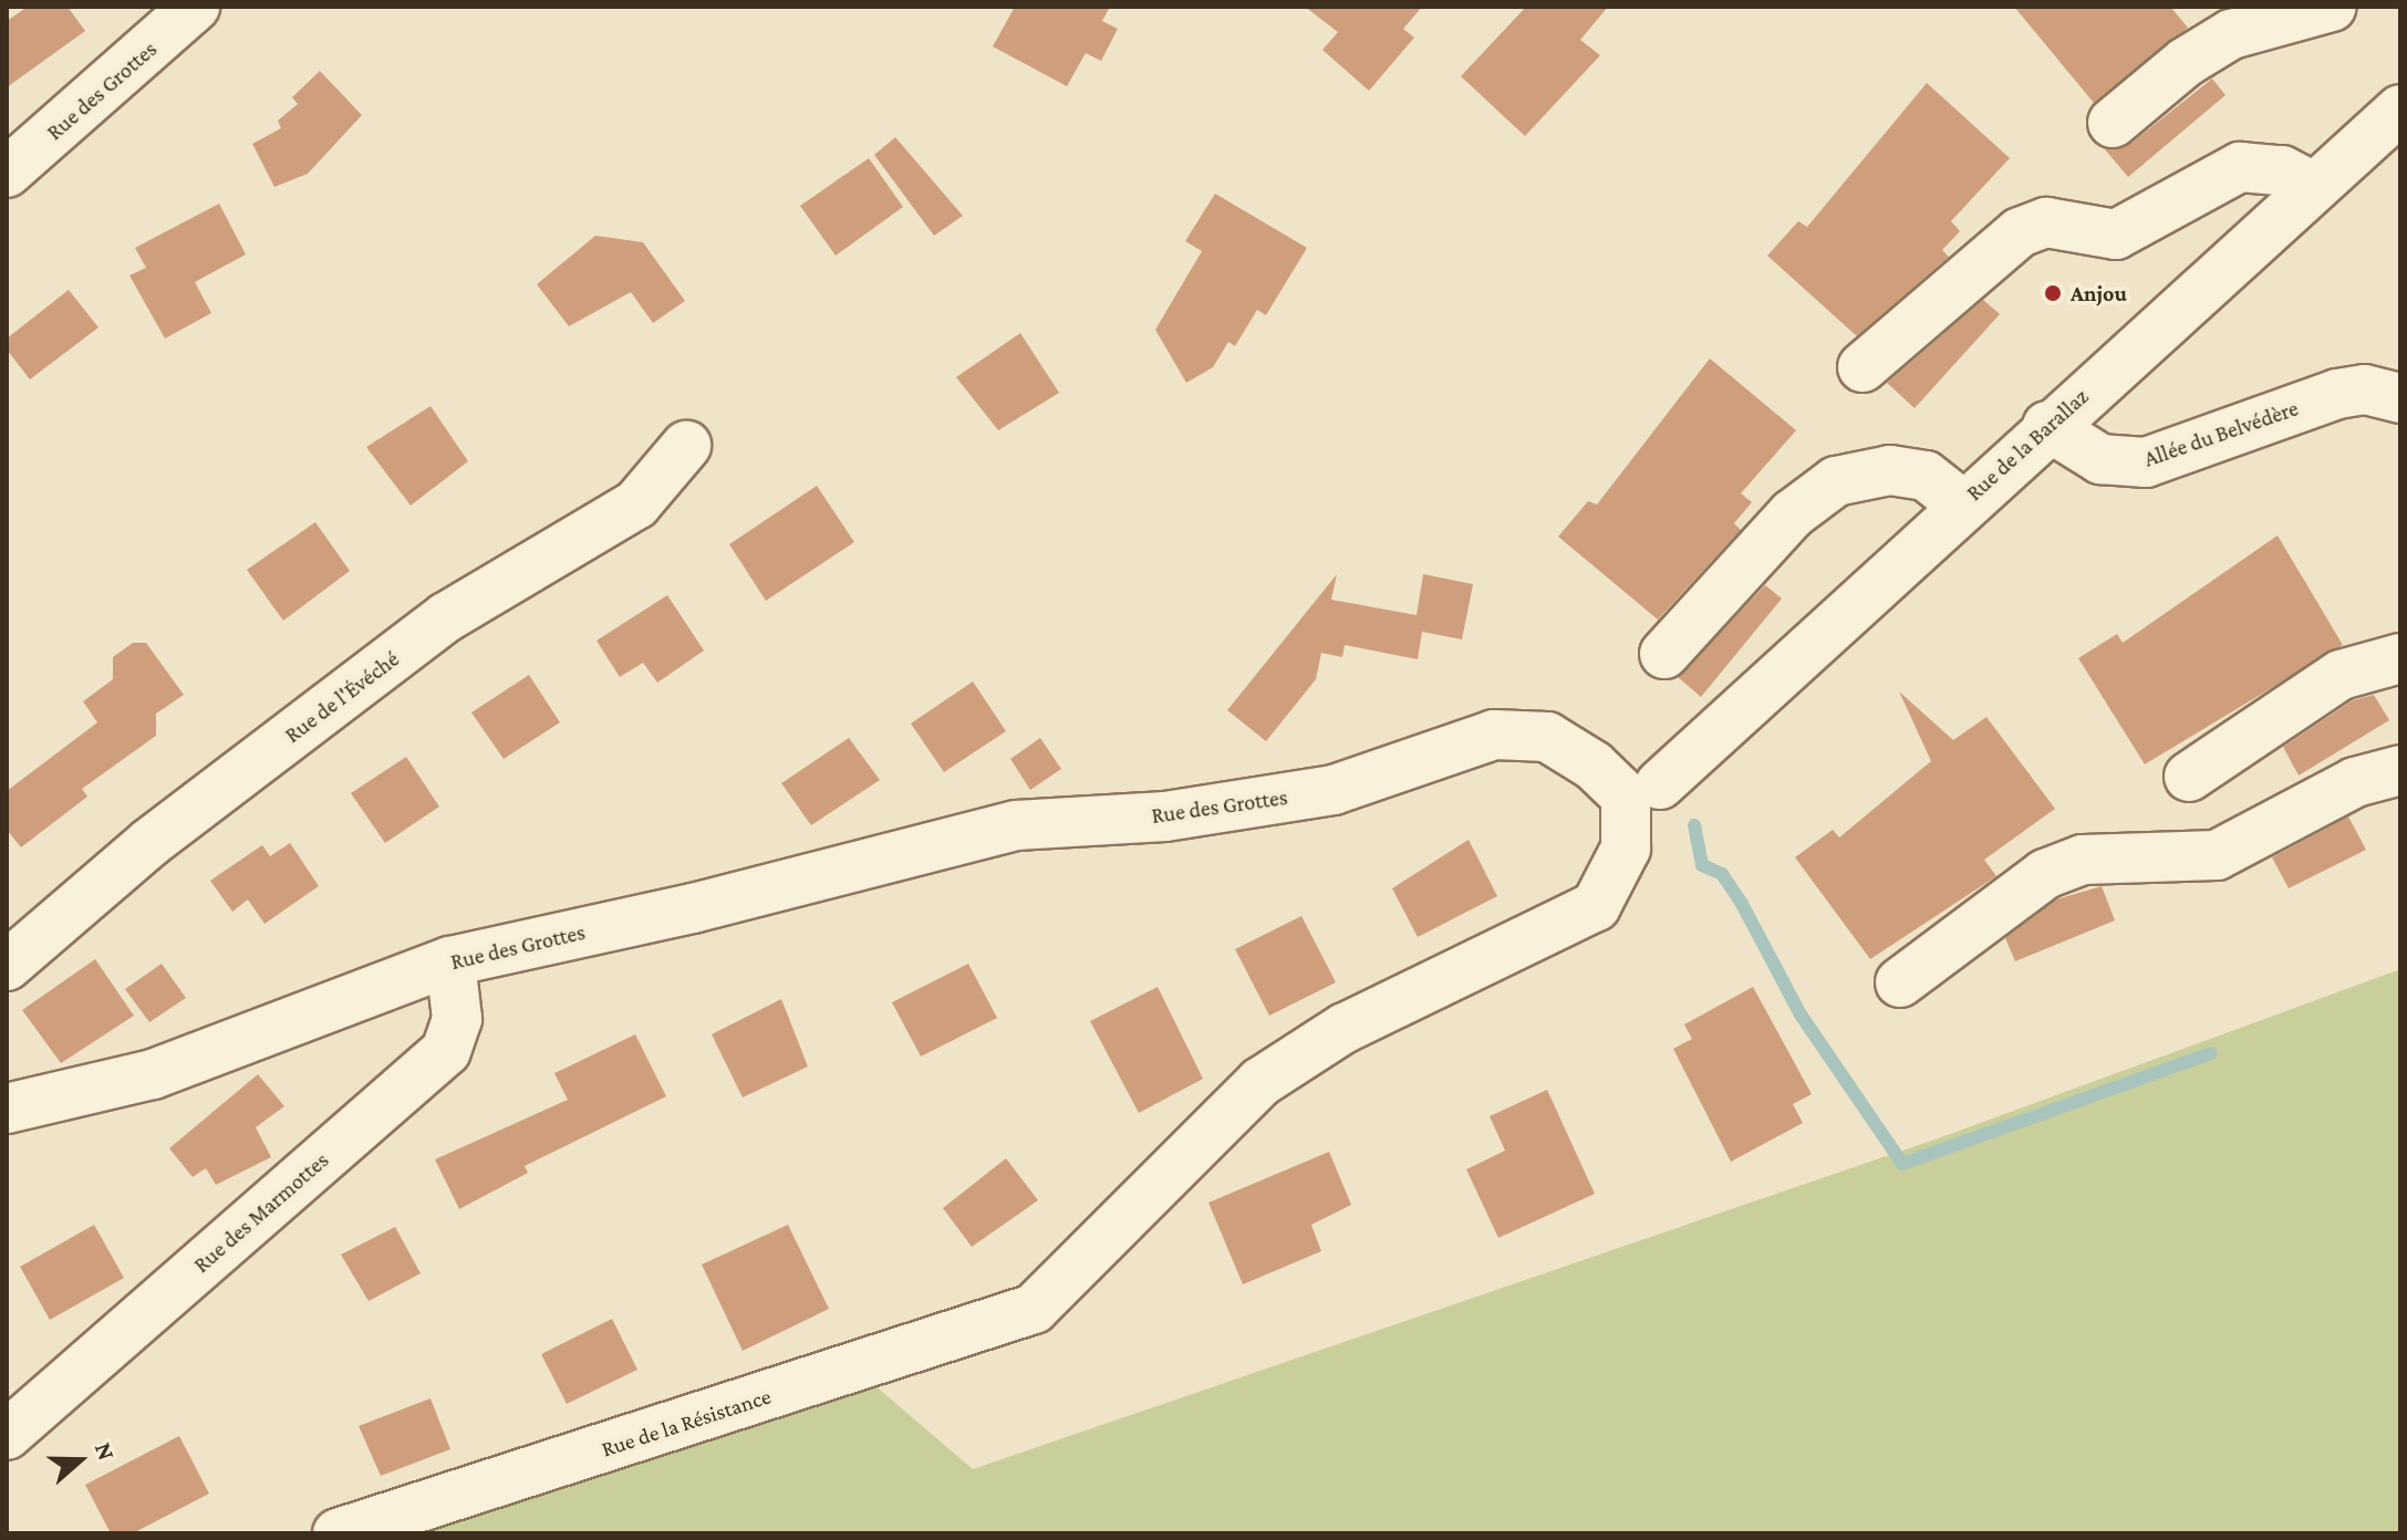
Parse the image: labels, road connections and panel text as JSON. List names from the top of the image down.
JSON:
{
  "streets": {
    "street": [
      "Rue des Grottes",
      "Allée du Belvédère",
      "Rue de la Barallaz",
      "Rue de l'Évéché",
      "Rue des Marmottes",
      "Rue de la Résistance"
    ]
  },
  "crossings": [
    ["Rue des Grottes", "Rue des Marmottes"],
    ["Rue des Grottes", "Rue de la Résistance"],
    ["Allée du Belvédère", "Rue de la Barallaz"]
  ],
  "places": ["Anjou"],
  "north": "right"
}
